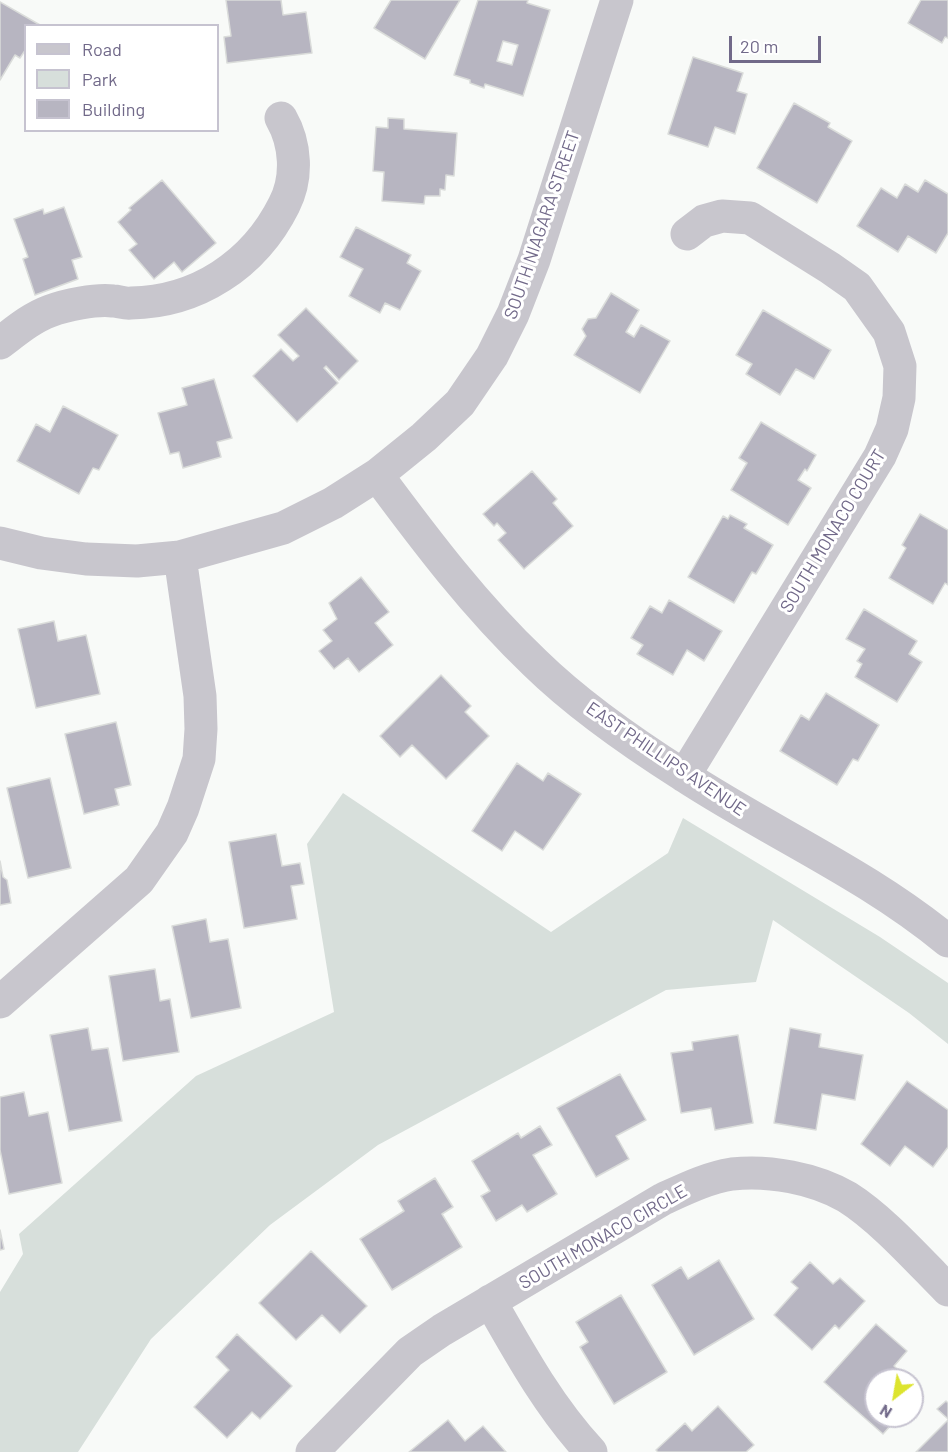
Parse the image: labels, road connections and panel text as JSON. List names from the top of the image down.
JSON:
{
  "streets": {
    "street": [
      "SOUTH NIAGARA STREET",
      "SOUTH MONACO COURT",
      "EAST PHILLIPS AVENUE",
      "SOUTH MONACO CIRCLE"
    ]
  },
  "crossings": [
    ["SOUTH NIAGARA STREET", "EAST PHILLIPS AVENUE"],
    ["SOUTH MONACO COURT", "EAST PHILLIPS AVENUE"]
  ],
  "legend": ["Road", "Park", "Building"],
  "scale_bar": "20 m",
  "north": "bottom left"
}
